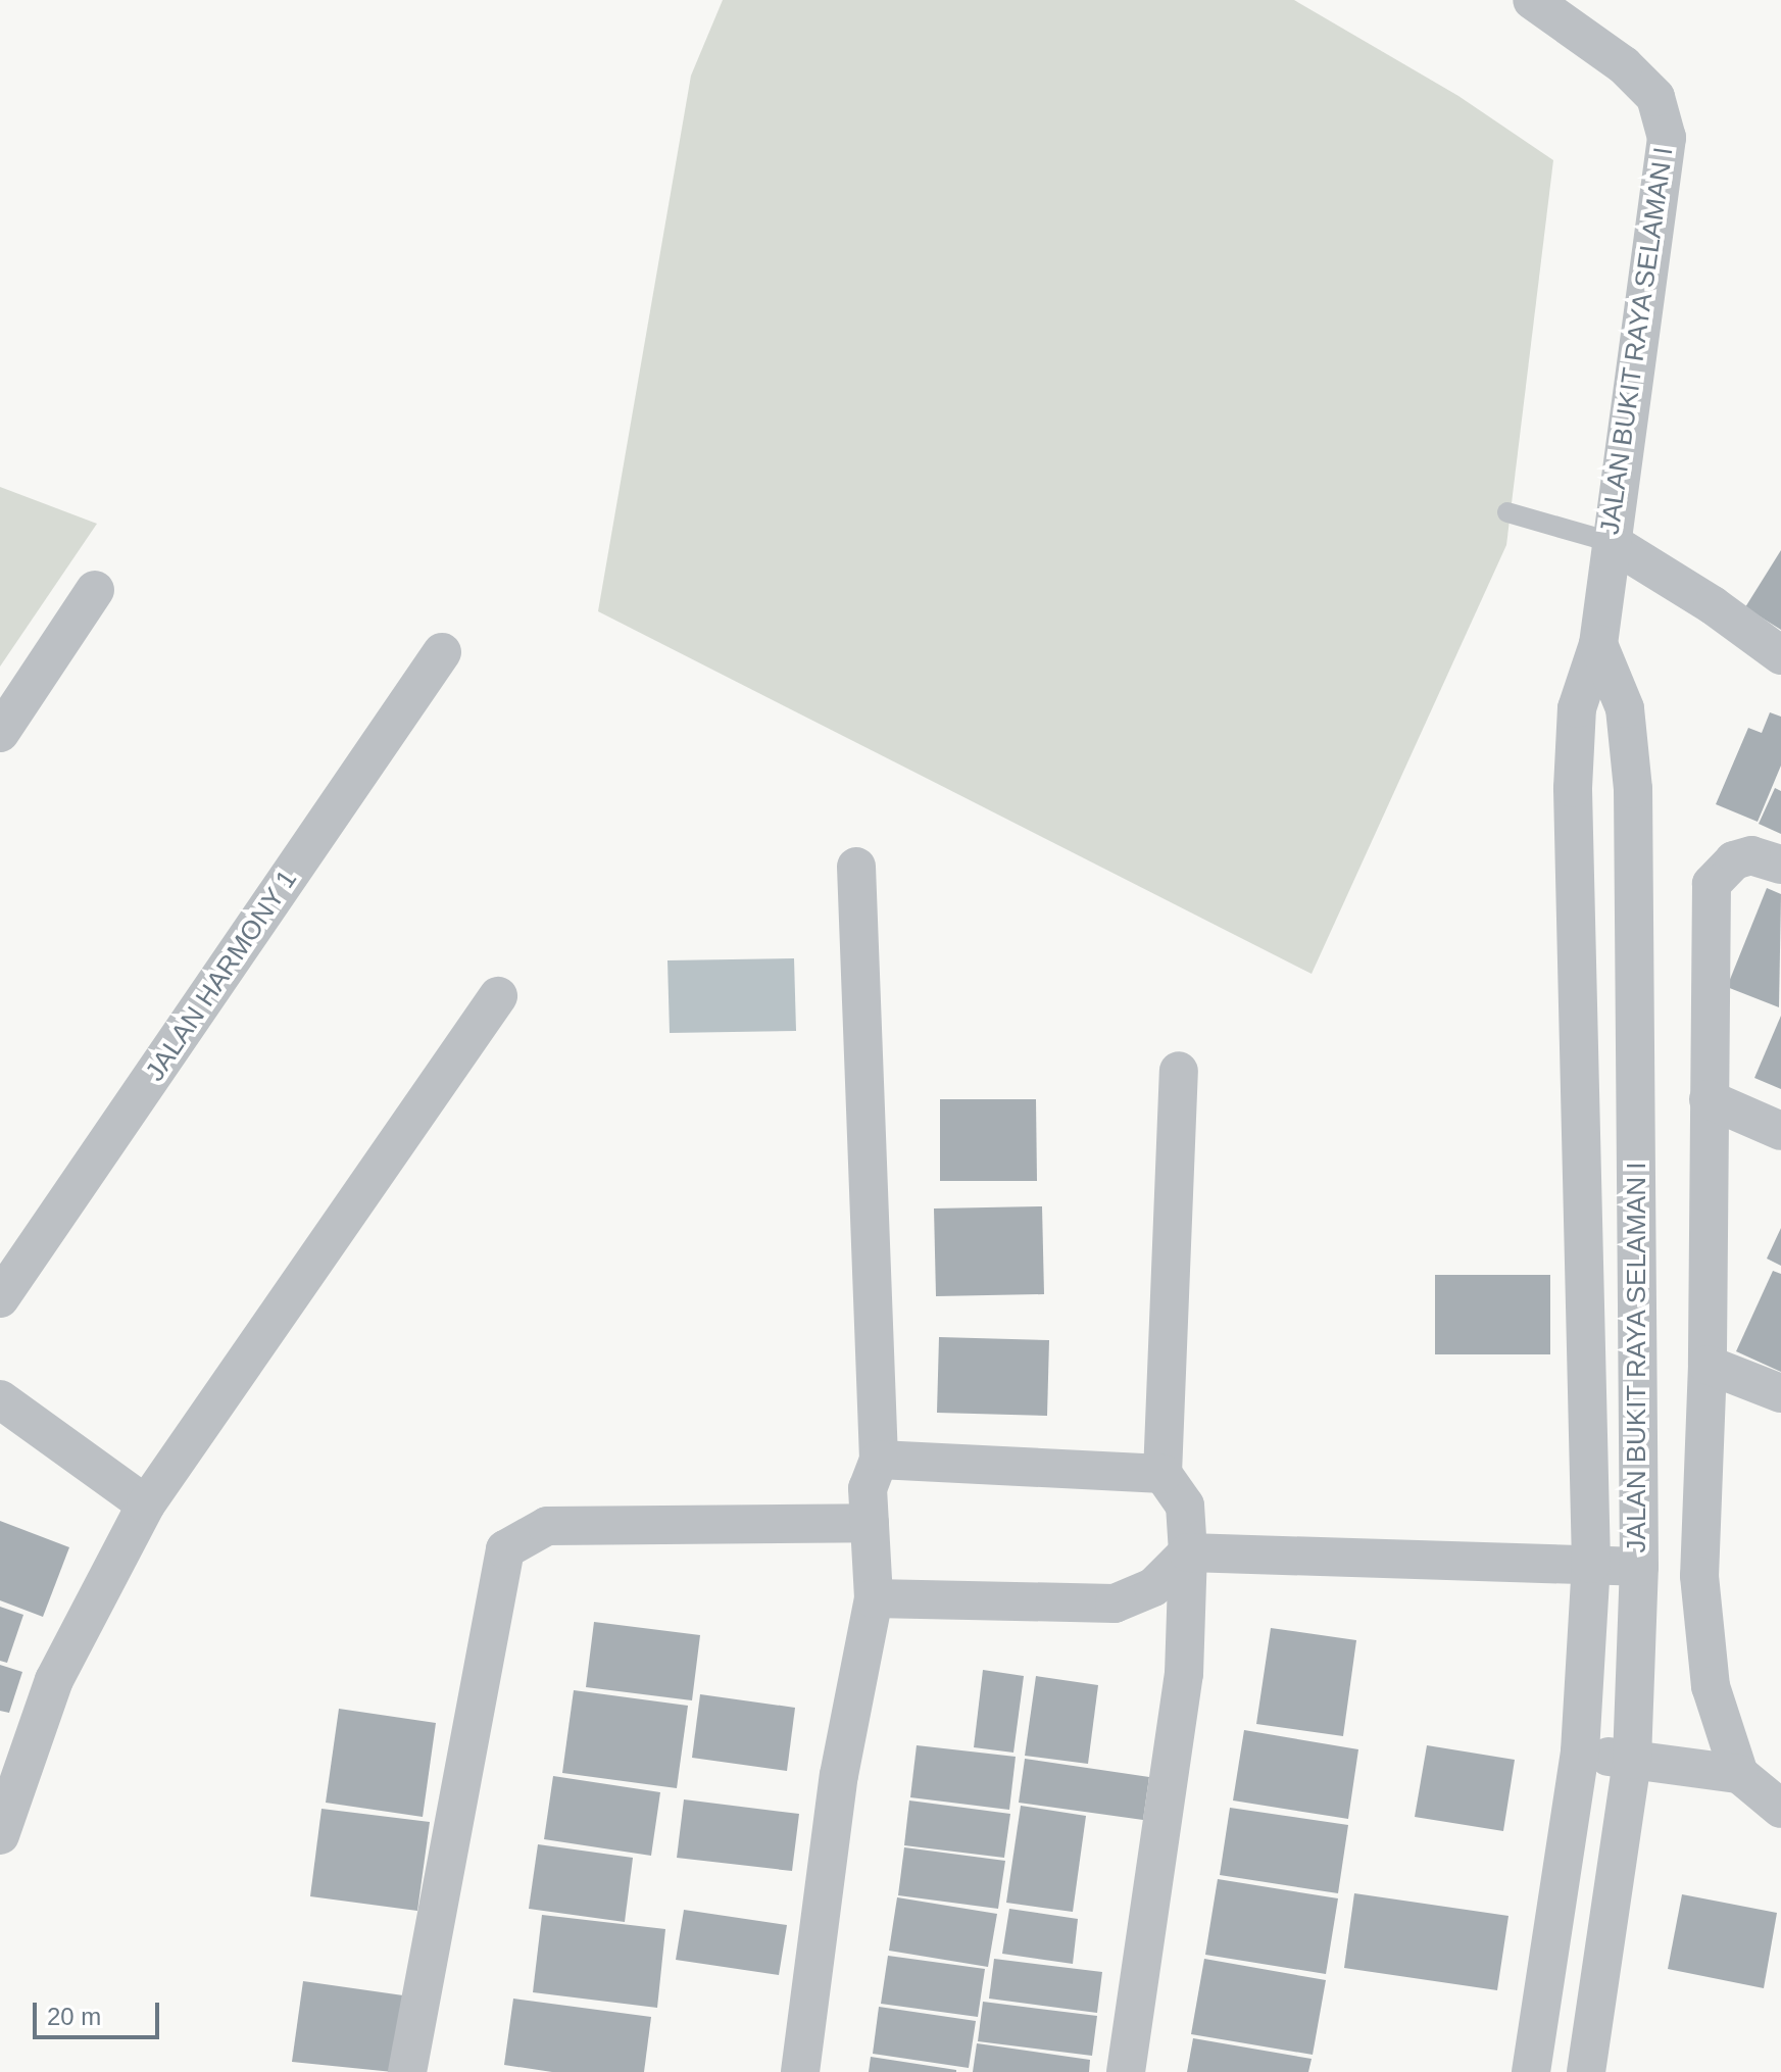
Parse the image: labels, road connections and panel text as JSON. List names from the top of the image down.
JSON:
{
  "streets": {
    "street": ["JALAN BUKIT RAYA SELAMAN I", "JALAN HARMONY 1"]
  },
  "scale_bar": "20 m"
}
